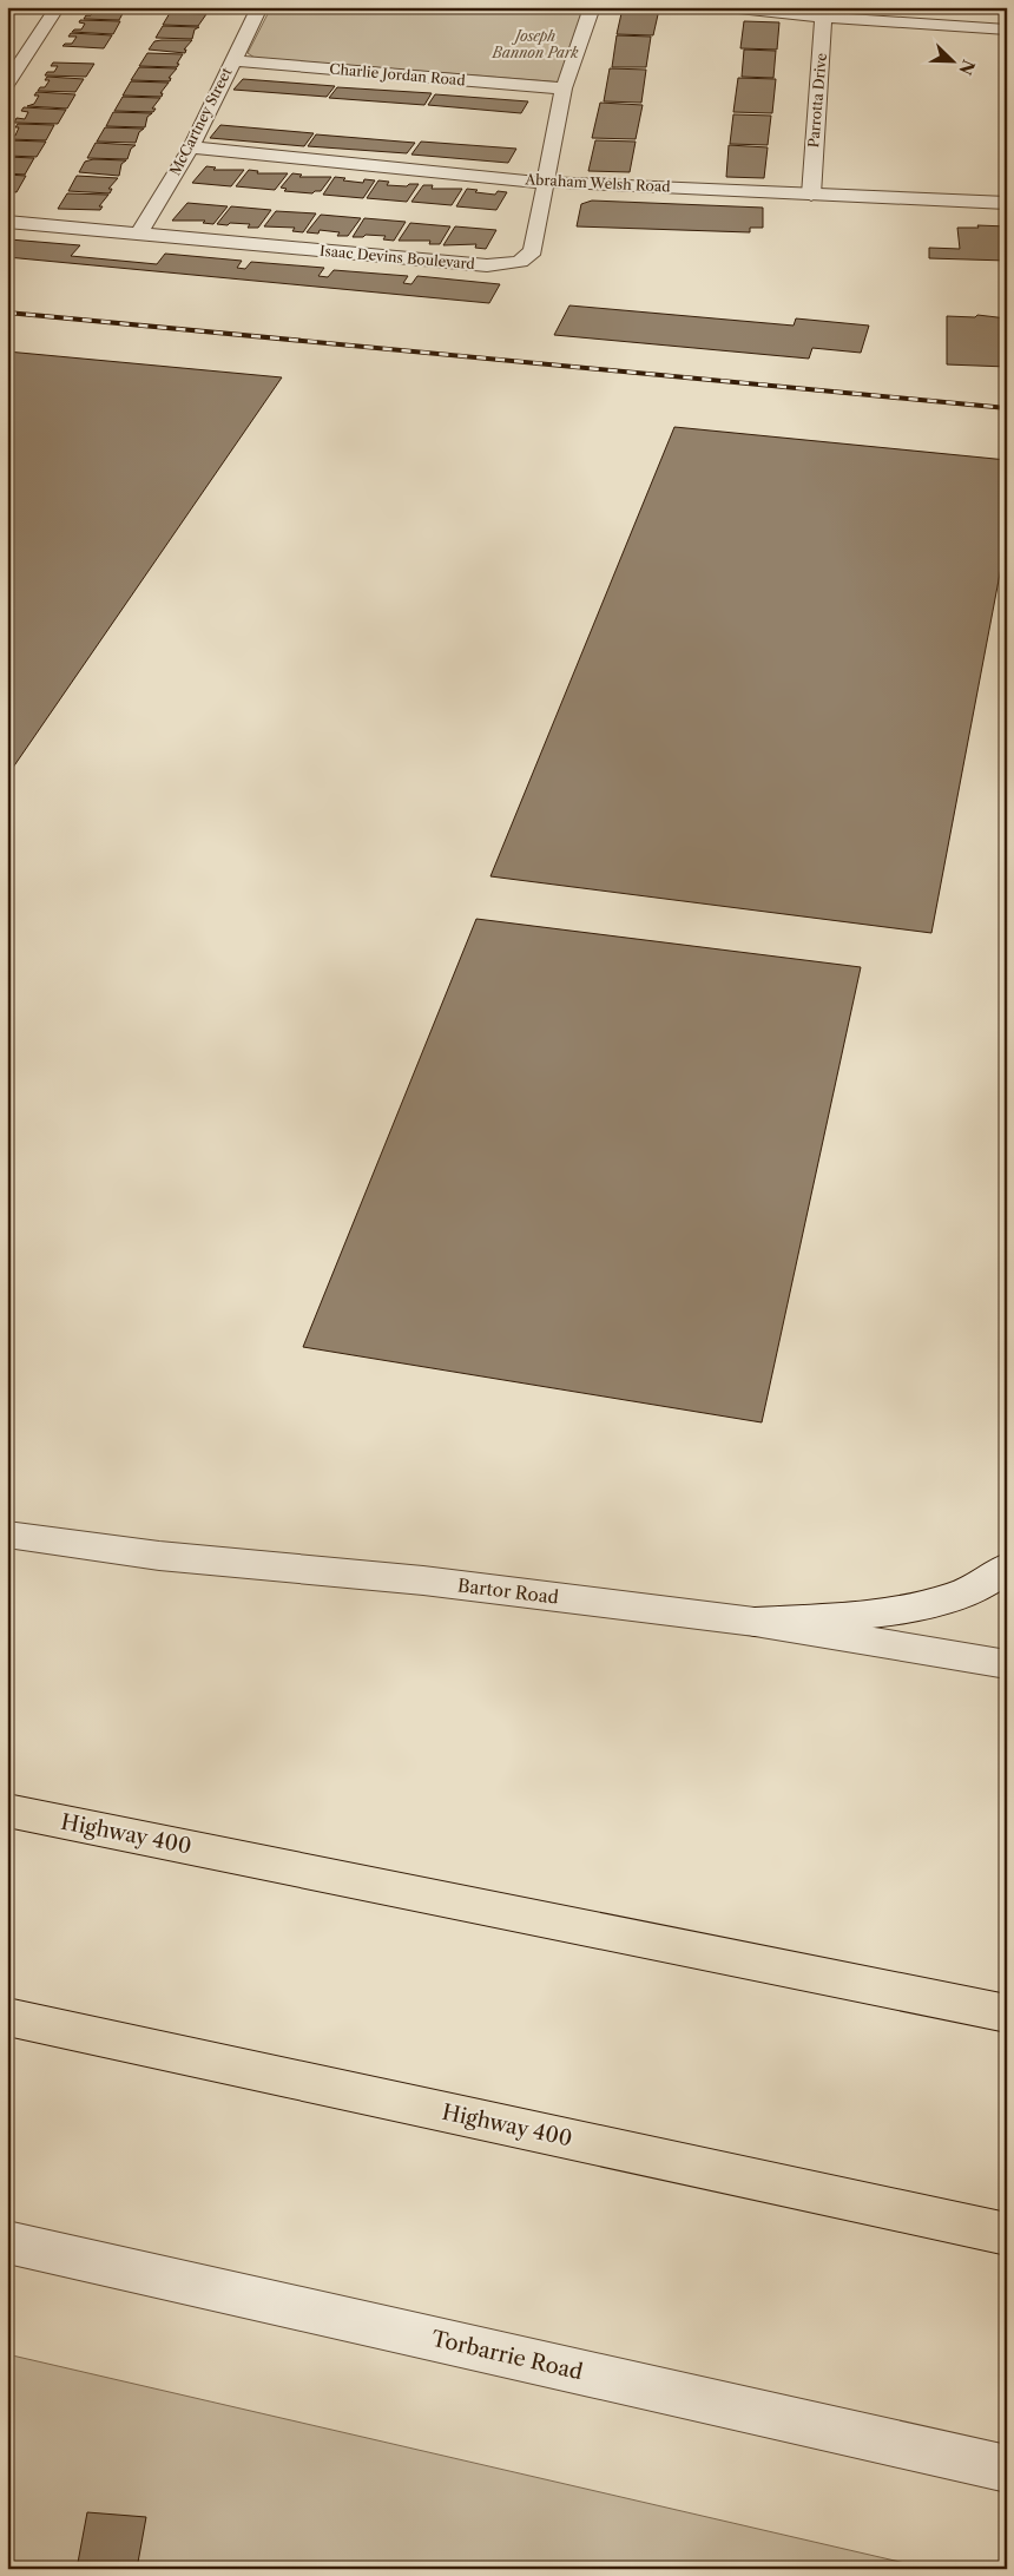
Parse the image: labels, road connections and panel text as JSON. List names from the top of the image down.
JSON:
{
  "streets": {
    "highway": ["Highway 400"],
    "street": [
      "Charlie Jordan Road",
      "Parrotta Drive",
      "McCartney Street",
      "Abraham Welsh Road",
      "Isaac Devins Boulevard",
      "Bartor Road",
      "Torbarrie Road"
    ]
  },
  "crossings": [
    ["Charlie Jordan Road", "McCartney Street"],
    ["Charlie Jordan Road", "Isaac Devins Boulevard"],
    ["Parrotta Drive", "Abraham Welsh Road"],
    ["McCartney Street", "Abraham Welsh Road"],
    ["McCartney Street", "Isaac Devins Boulevard"],
    ["Abraham Welsh Road", "Isaac Devins Boulevard"]
  ],
  "parks": ["Joseph Bannon Park"],
  "north": "bottom right"
}
